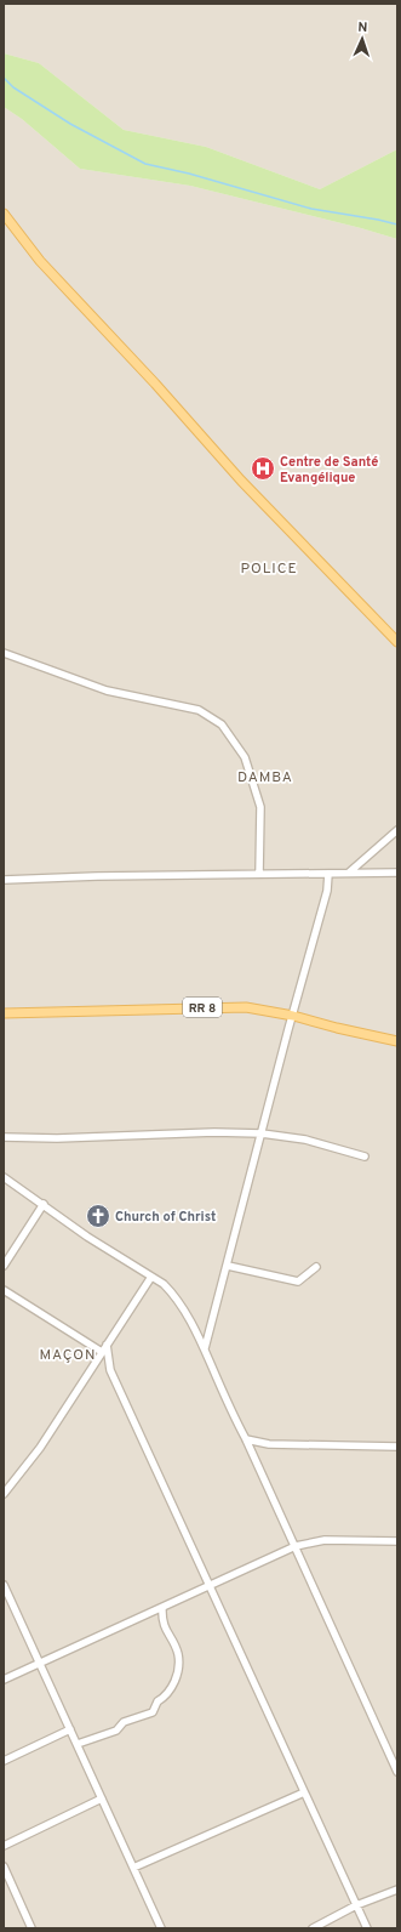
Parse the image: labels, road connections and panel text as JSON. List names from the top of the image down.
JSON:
{
  "streets": {
    "main road": ["RR 8"]
  },
  "districts": ["POLICE", "DAMBA", "MAÇON"],
  "places": {
    "hospital": ["Centre de Santé Evangélique"],
    "church": ["Church of Christ"]
  },
  "north": "top"
}
